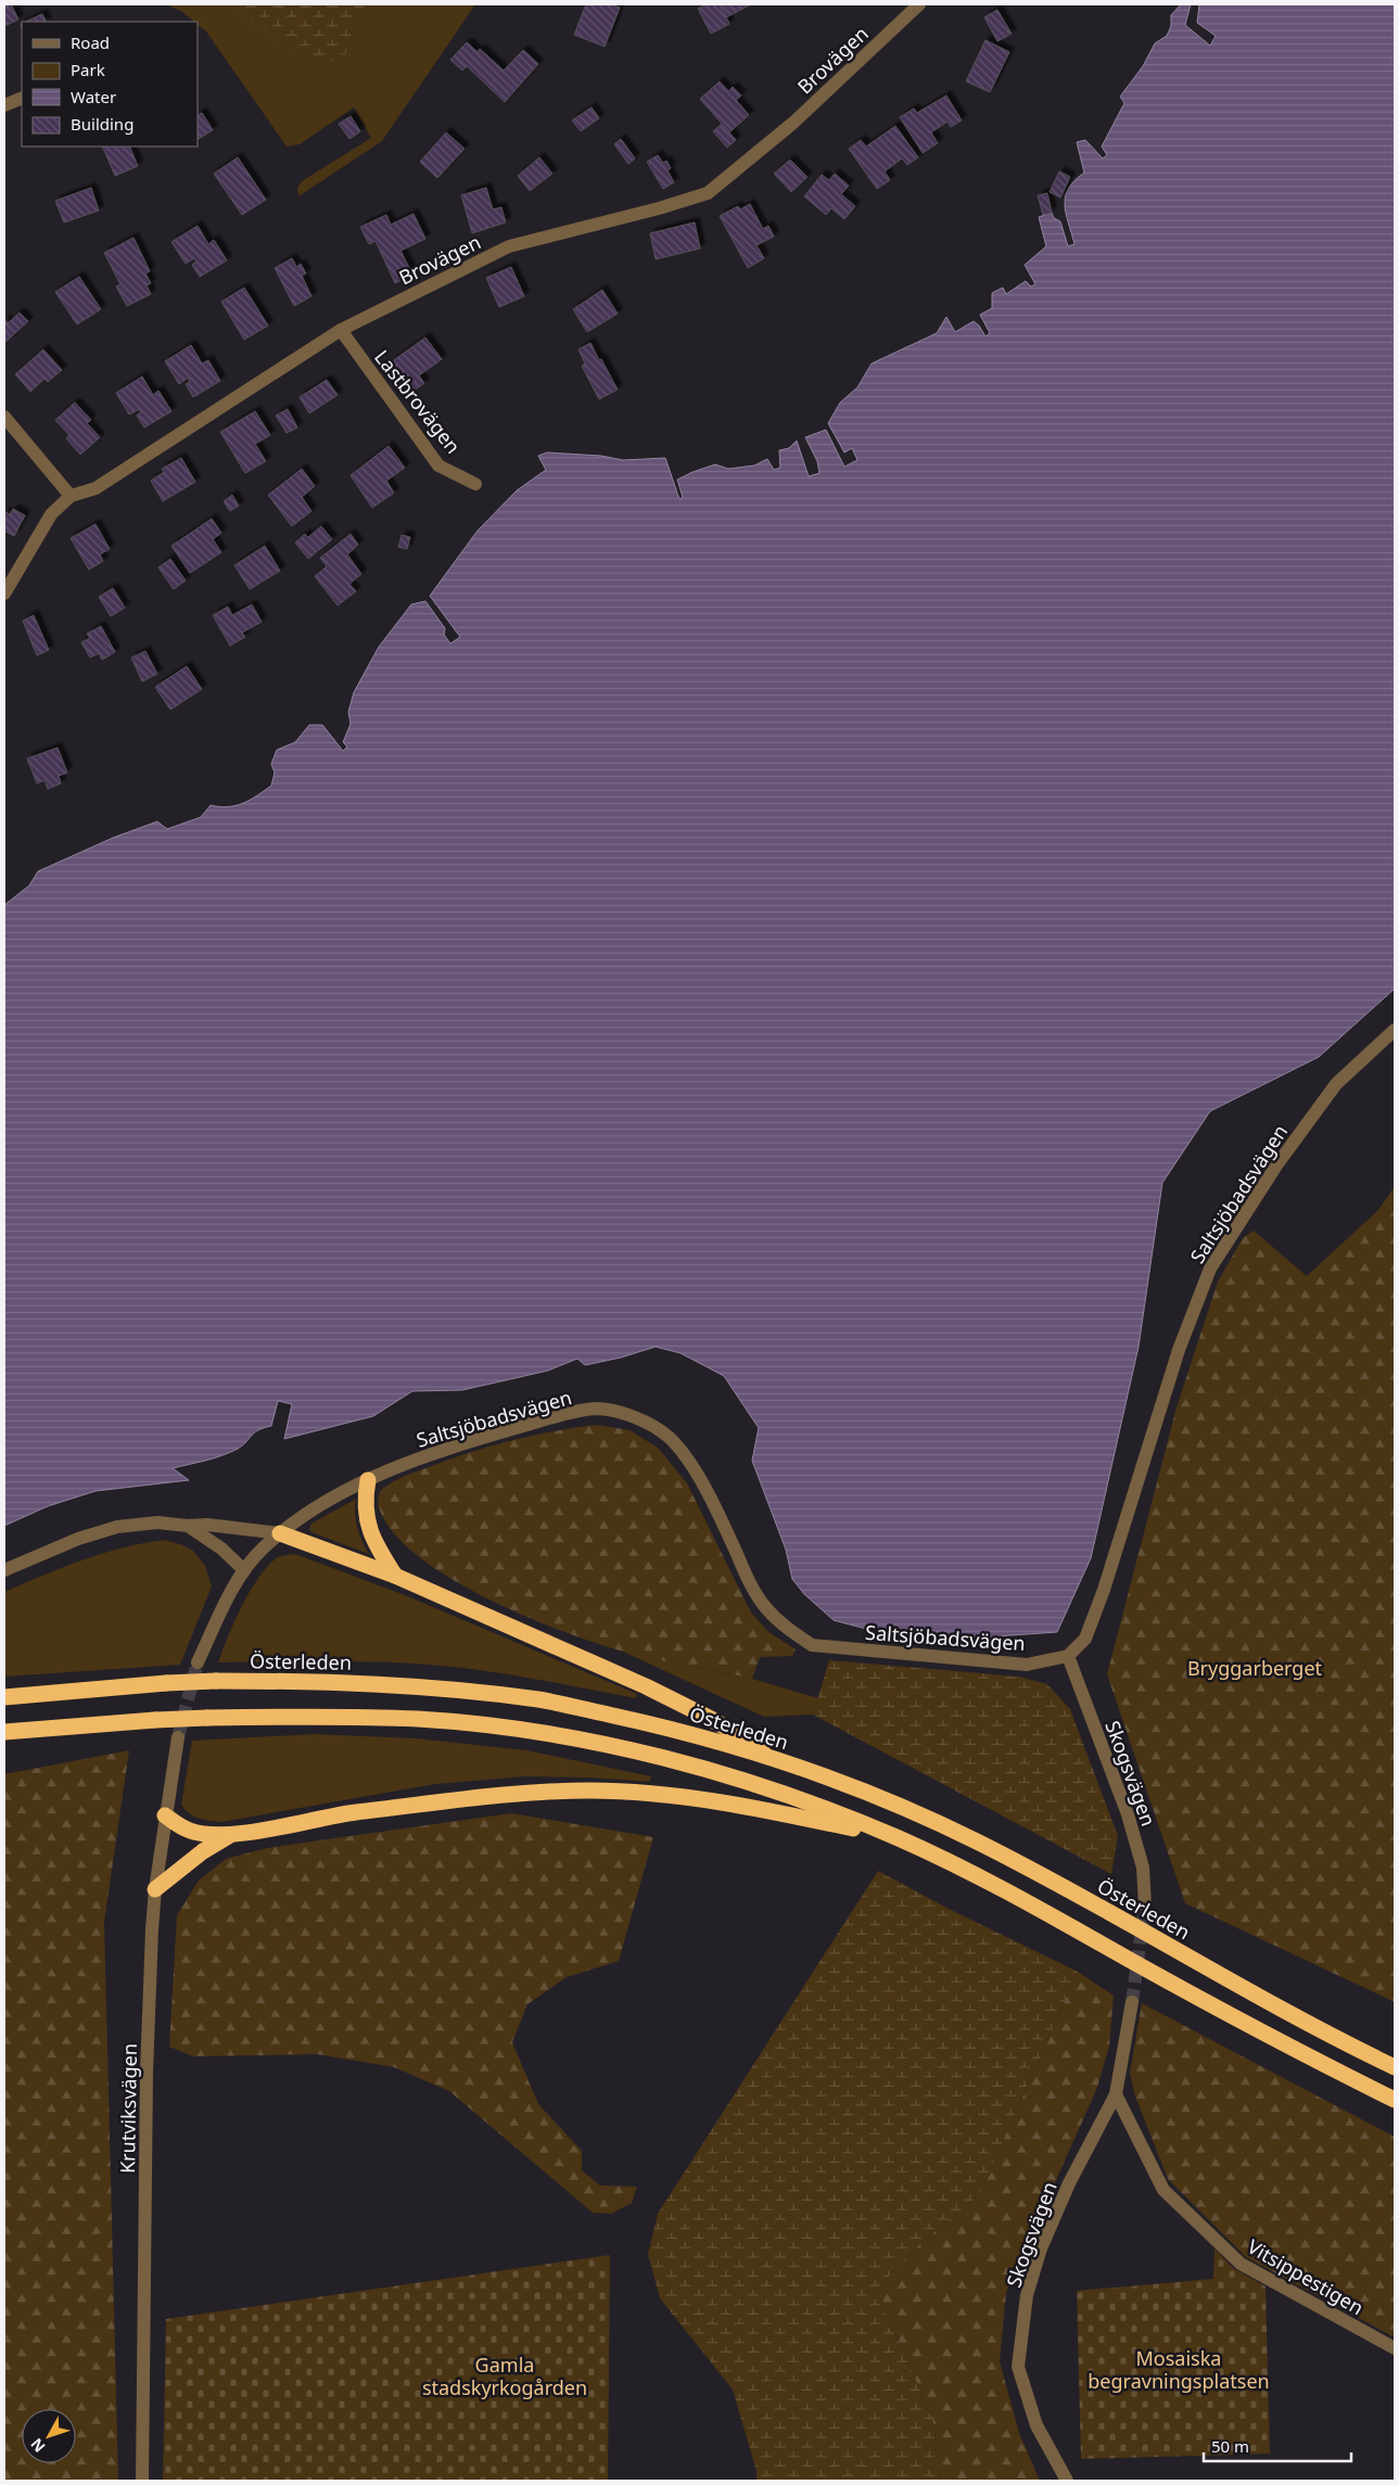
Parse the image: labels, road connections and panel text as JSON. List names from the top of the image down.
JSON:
{
  "streets": {
    "highway": ["Österleden"],
    "street": [
      "Brovägen",
      "Lastbrovägen",
      "Saltsjöbadsvägen",
      "Skogsvägen",
      "Krutviksvägen",
      "Vitsippestigen"
    ]
  },
  "crossings": [
    ["Brovägen", "Lastbrovägen"],
    ["Saltsjöbadsvägen", "Skogsvägen"],
    ["Skogsvägen", "Vitsippestigen"]
  ],
  "parks": ["Bryggarberget", "Mosaiska begravningsplatsen", "Gamla stadskyrkogården"],
  "legend": [
    "Road",
    "Park",
    "Water",
    "Building"
  ],
  "scale_bar": "50 m",
  "north": "bottom left"
}
